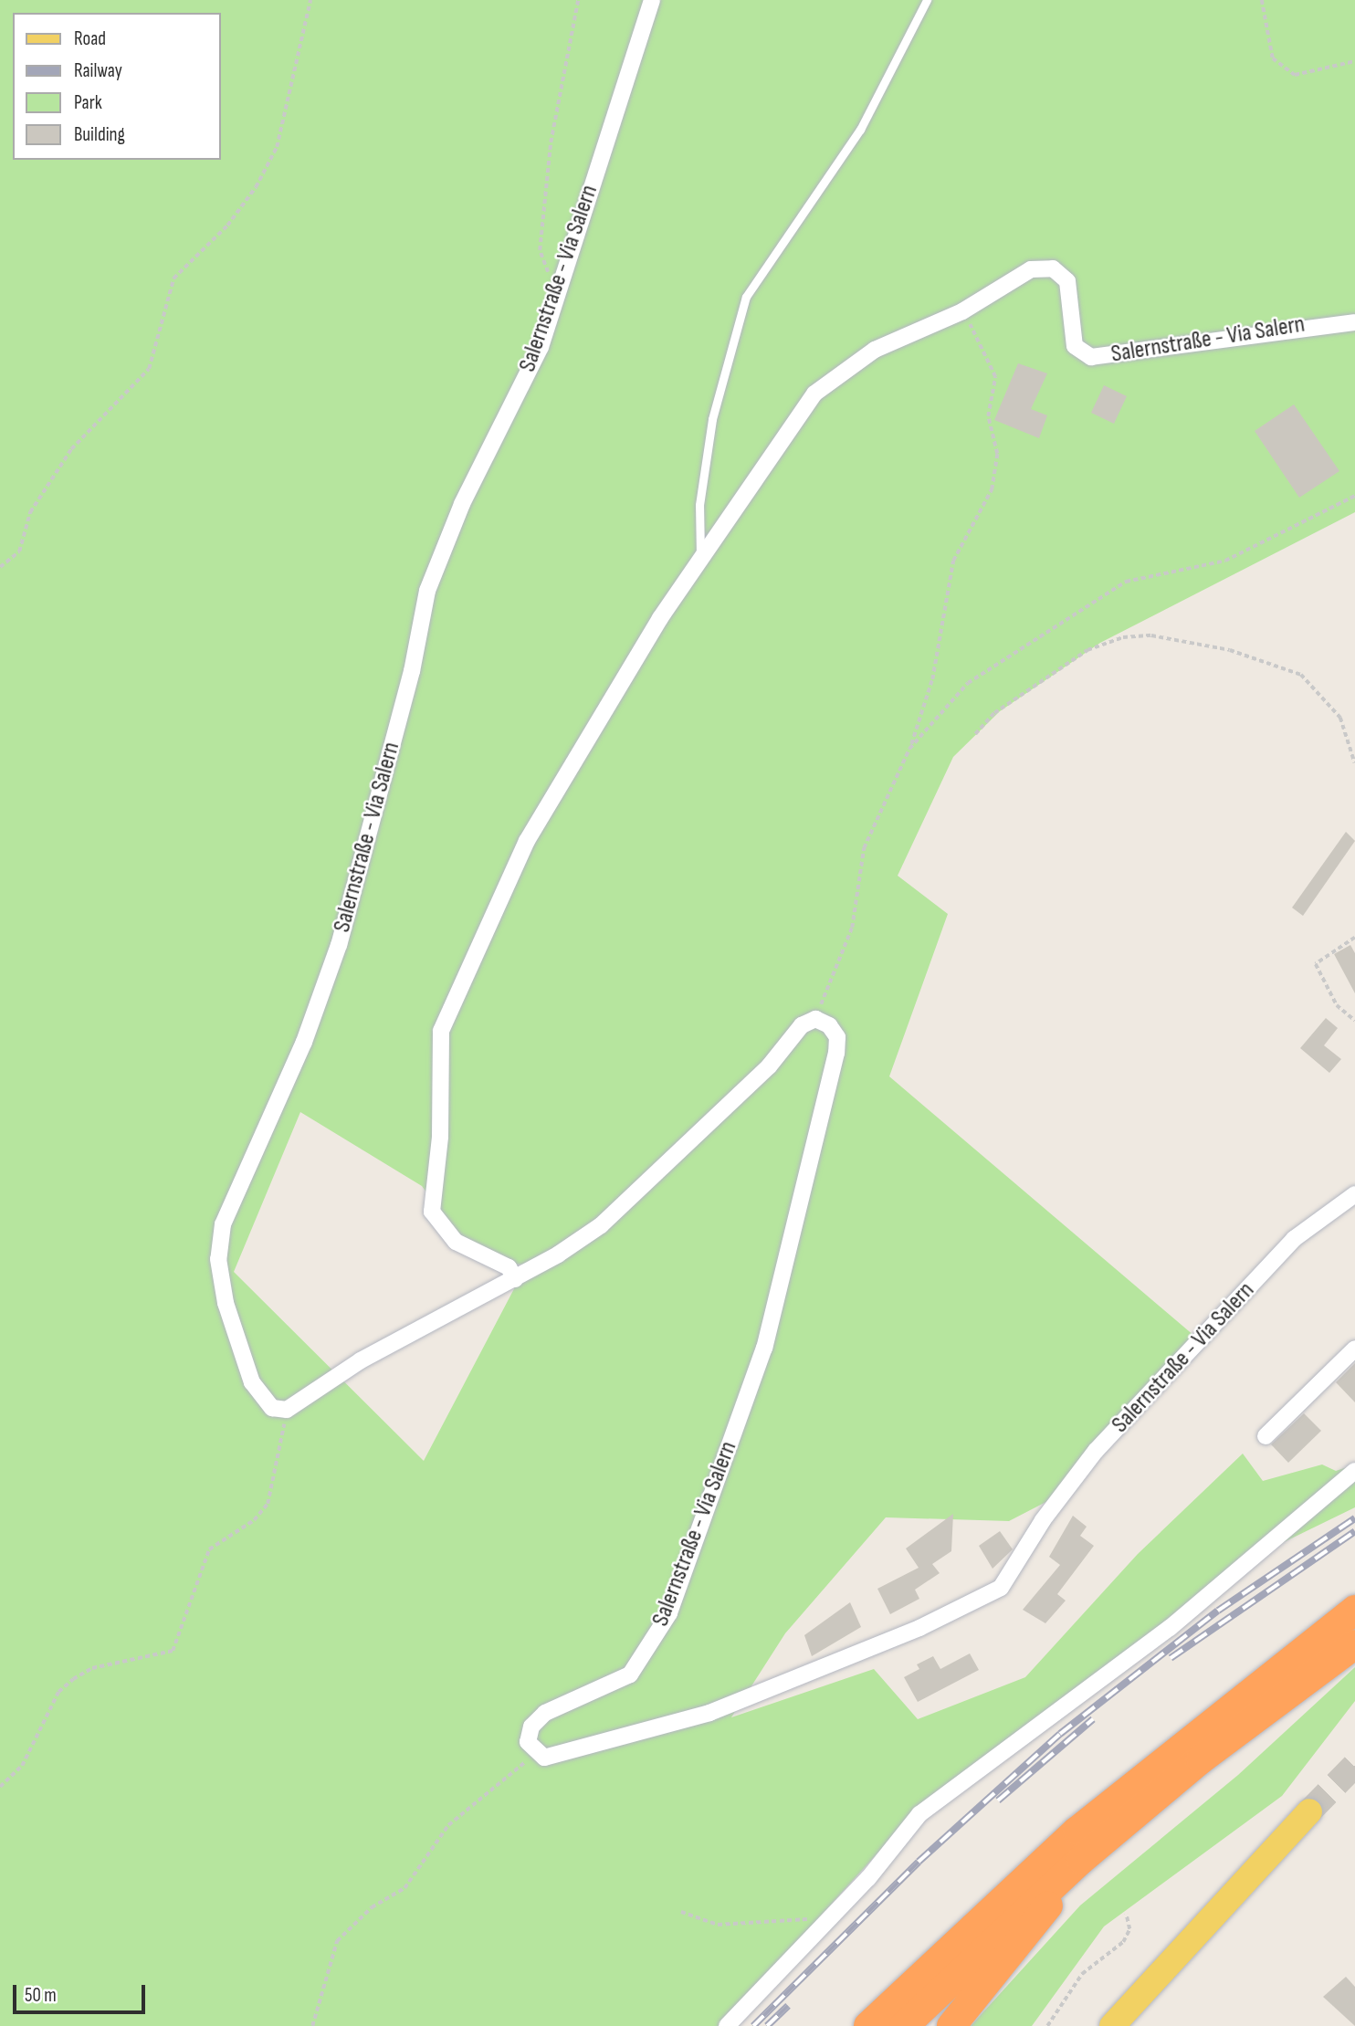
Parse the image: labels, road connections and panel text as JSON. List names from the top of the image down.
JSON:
{
  "streets": {
    "street": ["Salernstraße - Via Salern"]
  },
  "legend": [
    "Road",
    "Railway",
    "Park",
    "Building"
  ],
  "scale_bar": "50 m"
}
